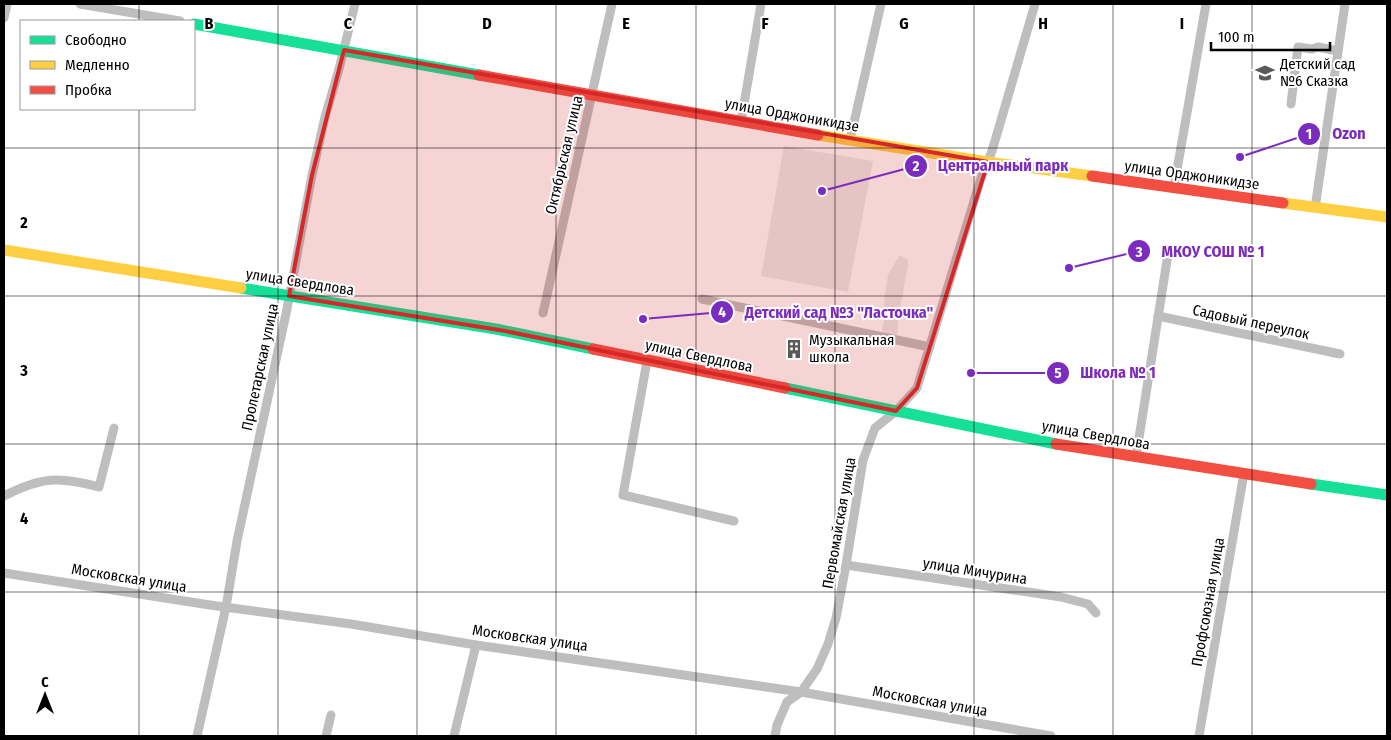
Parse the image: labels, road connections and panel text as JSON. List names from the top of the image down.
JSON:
{
  "streets": {
    "street": [
      "улица Орджоникидзе",
      "Октябрьская улица",
      "улица Свердлова",
      "Садовый переулок",
      "Пролетарская улица",
      "Первомайская улица",
      "улица Мичурина",
      "Московская улица",
      "Профсоюзная улица"
    ]
  },
  "crossings": [
    ["улица Орджоникидзе", "Октябрьская улица"],
    ["улица Орджоникидзе", "Пролетарская улица"],
    ["улица Орджоникидзе", "Первомайская улица"],
    ["улица Свердлова", "Пролетарская улица"],
    ["улица Свердлова", "Первомайская улица"],
    ["улица Свердлова", "Профсоюзная улица"],
    ["Пролетарская улица", "Московская улица"],
    ["Первомайская улица", "улица Мичурина"],
    ["Первомайская улица", "Московская улица"]
  ],
  "places": {
    "school or university": ["Детский сад №6 Сказка"],
    "other": [
      "Ozon",
      "Центральный парк",
      "МКОУ СОШ № 1",
      "Детский сад №3 \"Ласточка\"",
      "Школа № 1"
    ],
    "building": ["Музыкальная школа"]
  },
  "legend": ["Свободно", "Медленно", "Пробка"],
  "scale_bar": "100 m",
  "north": "top",
  "grid": {
    "columns": [
      "B",
      "C",
      "D",
      "E",
      "F",
      "G",
      "H",
      "I"
    ],
    "rows": ["2", "3", "4"]
  }
}
